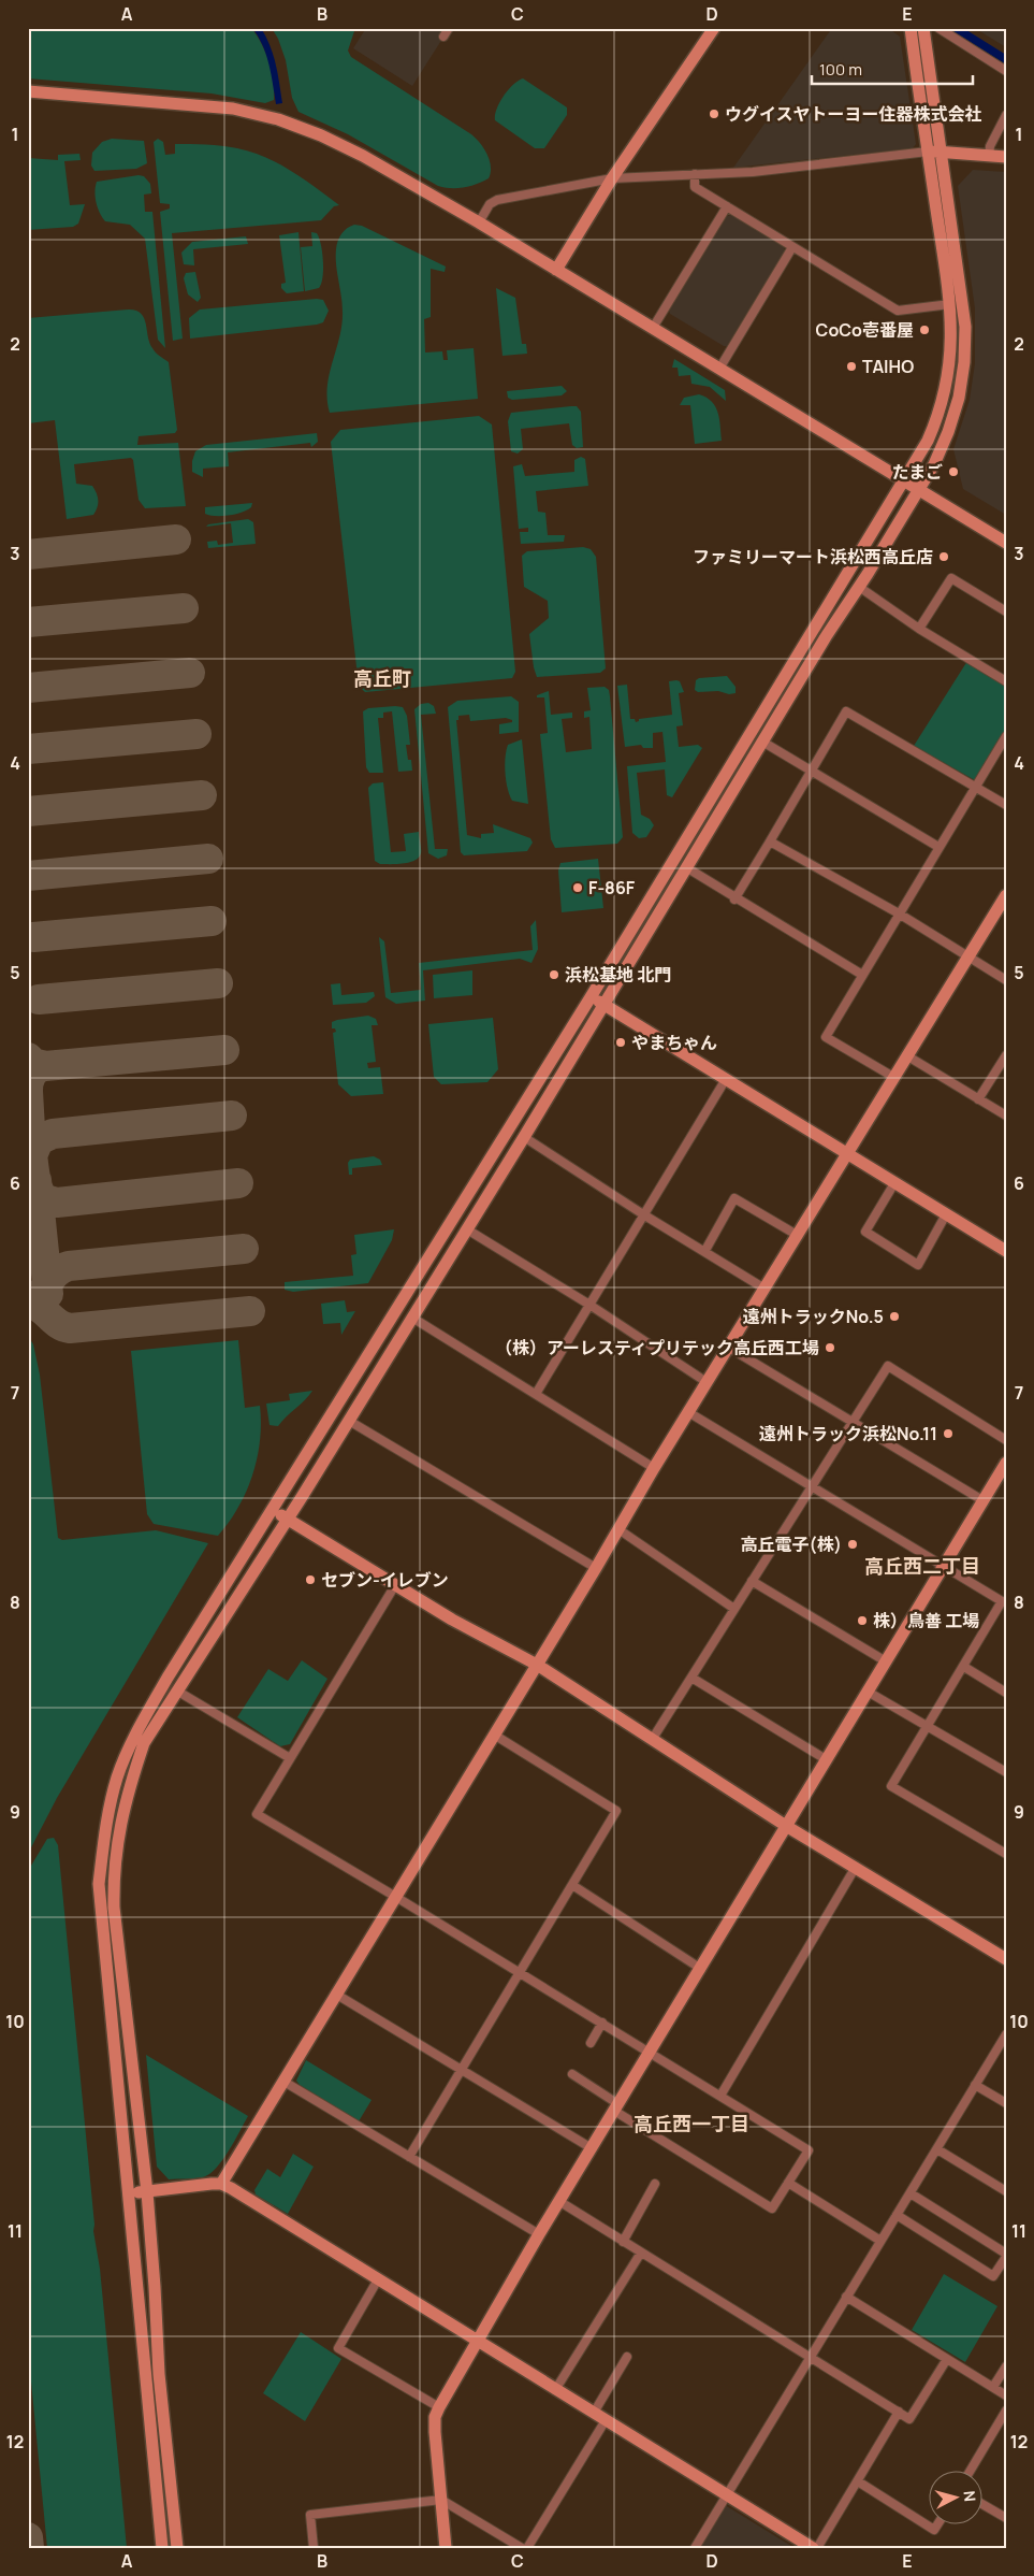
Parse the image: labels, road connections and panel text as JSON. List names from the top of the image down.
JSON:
{
  "districts": ["高丘町", "高丘西二丁目", "高丘西一丁目"],
  "places": [
    "ウグイスヤトーヨー住器株式会社",
    "CoCo壱番屋",
    "TAIHO",
    "たまご",
    "ファミリーマート浜松西高丘店",
    "F-86F",
    "浜松基地 北門",
    "やまちゃん",
    "遠州トラックNo.5",
    "（株）アーレスティプリテック高丘西工場",
    "遠州トラック浜松No.11",
    "高丘電子(株)",
    "セブン-イレブン",
    "株）鳥善 工場"
  ],
  "scale_bar": "100 m",
  "north": "right",
  "grid": {
    "columns": [
      "A",
      "B",
      "C",
      "D",
      "E"
    ],
    "rows": [
      "1",
      "2",
      "3",
      "4",
      "5",
      "6",
      "7",
      "8",
      "9",
      "10",
      "11",
      "12"
    ]
  }
}
